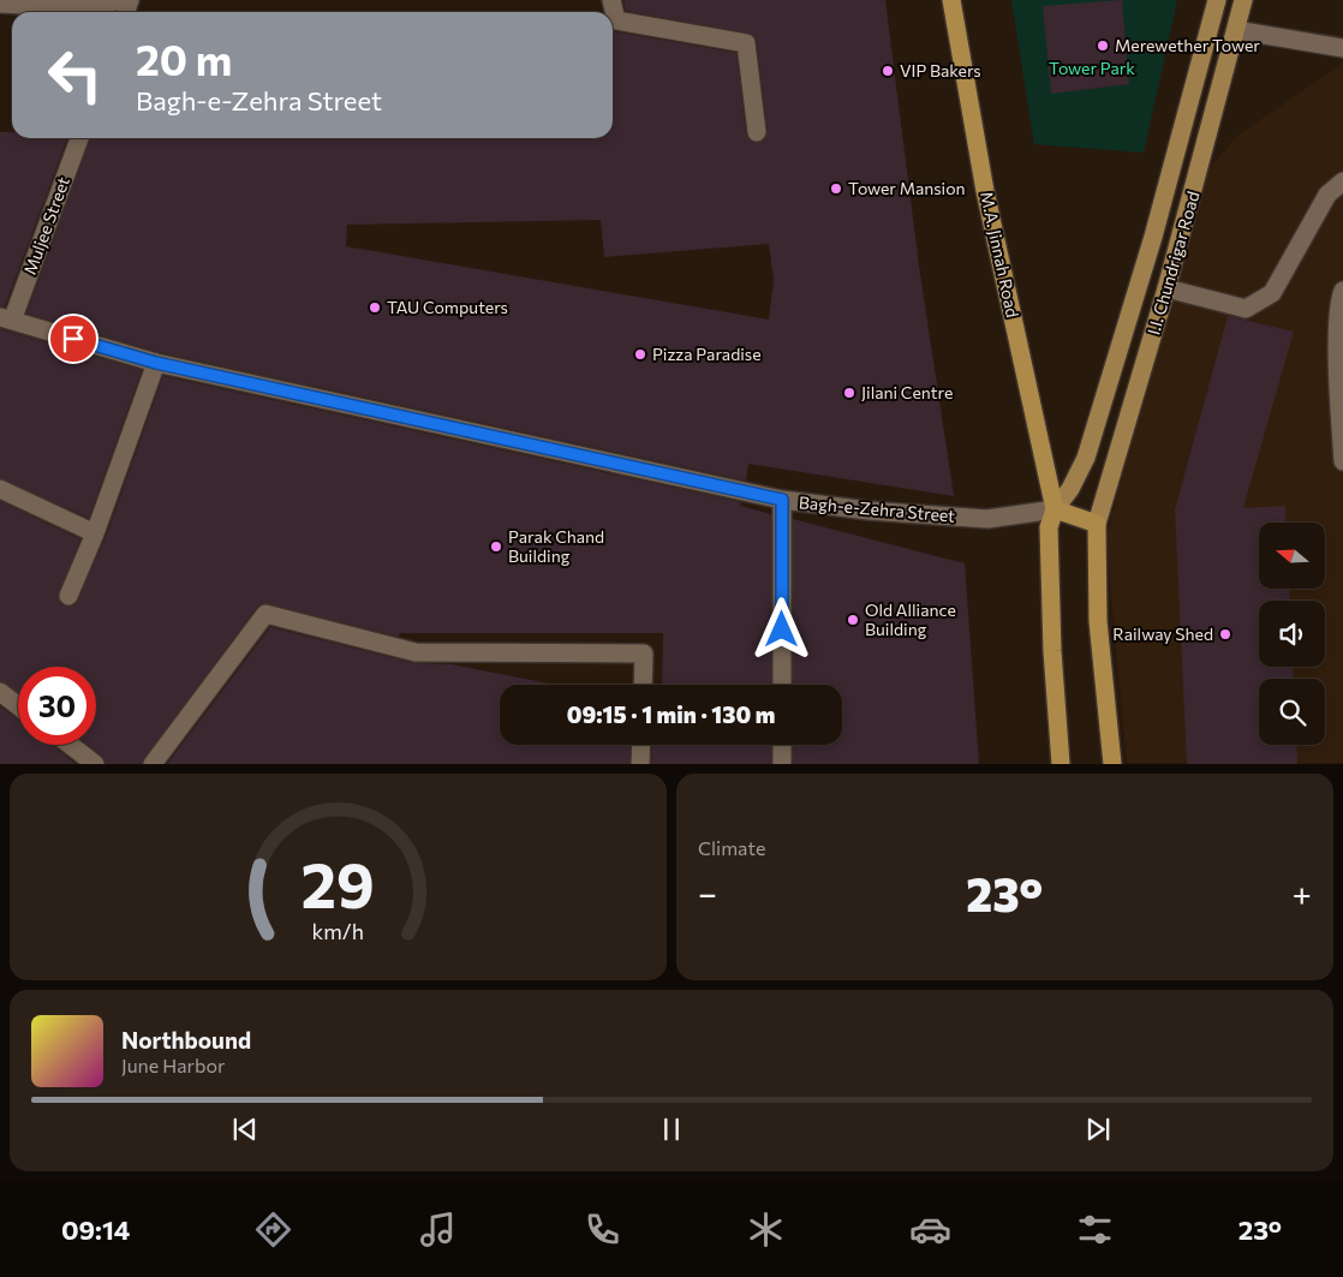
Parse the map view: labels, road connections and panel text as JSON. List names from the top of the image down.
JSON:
{
  "streets": {
    "highway": ["M.A. Jinnah Road"],
    "main road": ["I.I. Chundrigar Road"],
    "street": ["Muljee Street", "Bagh-e-Zehra Street"]
  },
  "crossings": [
    ["Muljee Street", "Bagh-e-Zehra Street"],
    ["M.A. Jinnah Road", "I.I. Chundrigar Road"],
    ["M.A. Jinnah Road", "Bagh-e-Zehra Street"],
    ["I.I. Chundrigar Road", "Bagh-e-Zehra Street"]
  ],
  "parks": ["Tower Park"],
  "places": [
    "Merewether Tower",
    "VIP Bakers",
    "Tower Mansion",
    "TAU Computers",
    "Pizza Paradise",
    "Jilani Centre",
    "Parak Chand Building",
    "Old Alliance Building",
    "Railway Shed"
  ],
  "north": "left",
  "page": {
    "turn": ["20 m", "Bagh-e-Zehra Street"],
    "limit": "30",
    "trip": "09:15 · 1 min · 130 m",
    "tile": "Climate",
    "heat": ["−", "23°", "+"],
    "song": ["Northbound", "June Harbor"],
    "tabs": ["09:14", "23°"],
    "gauge": ["29", "km/h"]
  }
}
